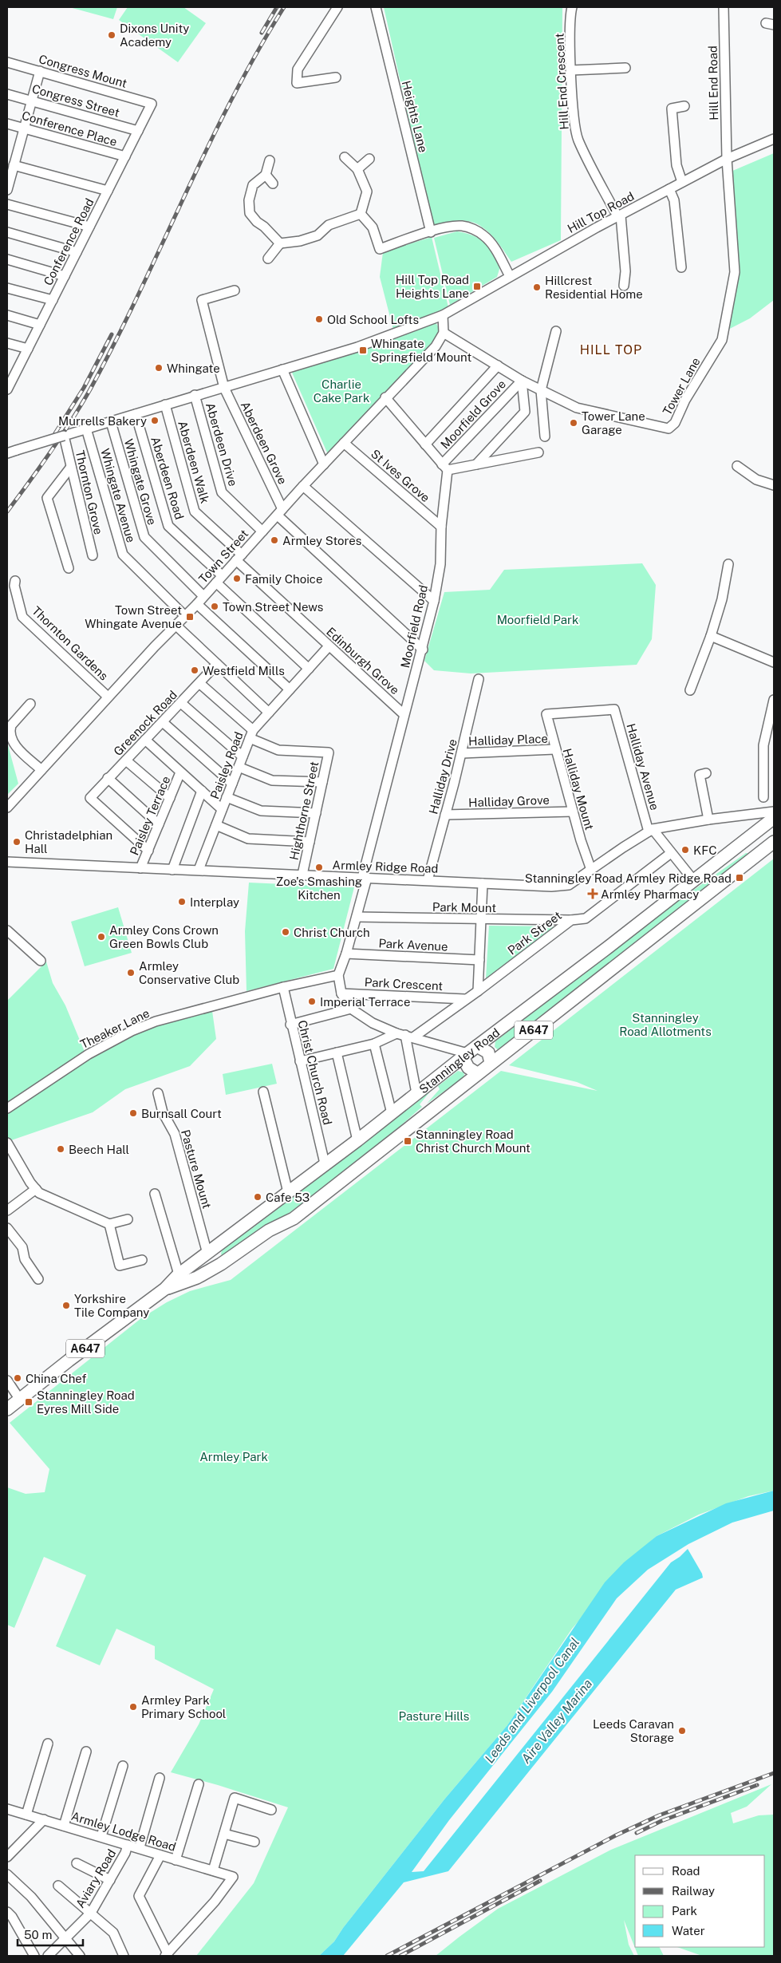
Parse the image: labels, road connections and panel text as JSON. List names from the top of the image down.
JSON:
{
  "streets": {
    "main road": ["A647", "Stanningley Road"],
    "street": [
      "Congress Mount",
      "Hill End Crescent",
      "Hill End Road",
      "Congress Street",
      "Heights Lane",
      "Conference Place",
      "Hill Top Road",
      "Conference Road",
      "Tower Lane",
      "Moorfield Grove",
      "Aberdeen Grove",
      "Aberdeen Drive",
      "Aberdeen Walk",
      "St Ives Grove",
      "Aberdeen Road",
      "Whingate Grove",
      "Thornton Grove",
      "Whingate Avenue",
      "Town Street",
      "Moorfield Road",
      "Thornton Gardens",
      "Edinburgh Grove",
      "Greenock Road",
      "Halliday Place",
      "Paisley Road",
      "Halliday Avenue",
      "Halliday Drive",
      "Halliday Mount",
      "Halliday Grove",
      "Highthorne Street",
      "Paisley Terrace",
      "Armley Ridge Road",
      "Park Mount",
      "Park Street",
      "Park Avenue",
      "Park Crescent",
      "Theaker Lane",
      "Christ Church Road",
      "Pasture Mount",
      "Armley Lodge Road",
      "Aviary Road"
    ]
  },
  "crossings": [
    ["Congress Mount", "Conference Road"],
    ["Hill End Crescent", "Hill Top Road"],
    ["Hill End Road", "Hill Top Road"],
    ["Hill End Road", "Tower Lane"],
    ["Congress Street", "Conference Road"],
    ["Conference Place", "Conference Road"],
    ["Hill Top Road", "Tower Lane"],
    ["Tower Lane", "Moorfield Grove"],
    ["Tower Lane", "Town Street"],
    ["Moorfield Grove", "Moorfield Road"],
    ["Aberdeen Grove", "Town Street"],
    ["Aberdeen Drive", "Town Street"],
    ["Aberdeen Walk", "Town Street"],
    ["Aberdeen Walk", "Edinburgh Grove"],
    ["St Ives Grove", "Town Street"],
    ["St Ives Grove", "Moorfield Road"],
    ["Aberdeen Road", "Town Street"],
    ["Aberdeen Road", "Paisley Road"],
    ["Whingate Grove", "Town Street"],
    ["Whingate Avenue", "Town Street"],
    ["Town Street", "Thornton Gardens"],
    ["Town Street", "Edinburgh Grove"],
    ["Moorfield Road", "Edinburgh Grove"],
    ["Moorfield Road", "Armley Ridge Road"],
    ["Moorfield Road", "Park Mount"],
    ["Moorfield Road", "Park Avenue"],
    ["Moorfield Road", "Theaker Lane"],
    ["Edinburgh Grove", "Paisley Road"],
    ["Greenock Road", "Paisley Terrace"],
    ["Halliday Place", "Halliday Drive"],
    ["Halliday Place", "Halliday Mount"],
    ["Paisley Road", "Highthorne Street"],
    ["Paisley Road", "Armley Ridge Road"],
    ["Halliday Avenue", "Halliday Mount"],
    ["Halliday Avenue", "Armley Ridge Road"],
    ["Halliday Drive", "Halliday Grove"],
    ["Halliday Drive", "Armley Ridge Road"],
    ["Halliday Mount", "Halliday Grove"],
    ["Halliday Mount", "Armley Ridge Road"],
    ["Highthorne Street", "Armley Ridge Road"],
    ["Paisley Terrace", "Armley Ridge Road"],
    ["Park Mount", "Park Street"],
    ["Park Street", "Park Crescent"],
    ["Park Street", "Christ Church Road"],
    ["Theaker Lane", "Christ Church Road"],
    ["Stanningley Road", "Christ Church Road"],
    ["Stanningley Road", "Pasture Mount"],
    ["Armley Lodge Road", "Aviary Road"]
  ],
  "districts": ["HILL TOP"],
  "water": ["Leeds and Liverpool Canal", "Aire Valley Marina"],
  "parks": [
    "Charlie Cake Park",
    "Moorfield Park",
    "Stanningley Road Allotments",
    "Armley Park",
    "Pasture Hills"
  ],
  "places": {
    "other": [
      "Dixons Unity Academy",
      "Hillcrest Residential Home",
      "Old School Lofts",
      "Whingate",
      "Murrells Bakery",
      "Tower Lane Garage",
      "Armley Stores",
      "Family Choice",
      "Town Street News",
      "Westfield Mills",
      "Christadelphian Hall",
      "KFC",
      "Zoe's Smashing Kitchen",
      "Interplay",
      "Christ Church",
      "Armley Cons Crown Green Bowls Club",
      "Armley Conservative Club",
      "Imperial Terrace",
      "Burnsall Court",
      "Beech Hall",
      "Cafe 53",
      "Yorkshire Tile Company",
      "China Chef",
      "Armley Park Primary School",
      "Leeds Caravan Storage"
    ],
    "transit": [
      "Hill Top Road Heights Lane",
      "Whingate Springfield Mount",
      "Town Street Whingate Avenue",
      "Stanningley Road Armley Ridge Road",
      "Stanningley Road Christ Church Mount",
      "Stanningley Road Eyres Mill Side"
    ],
    "health": ["Armley Pharmacy"]
  },
  "legend": [
    "Road",
    "Railway",
    "Park",
    "Water"
  ],
  "scale_bar": "50 m"
}
